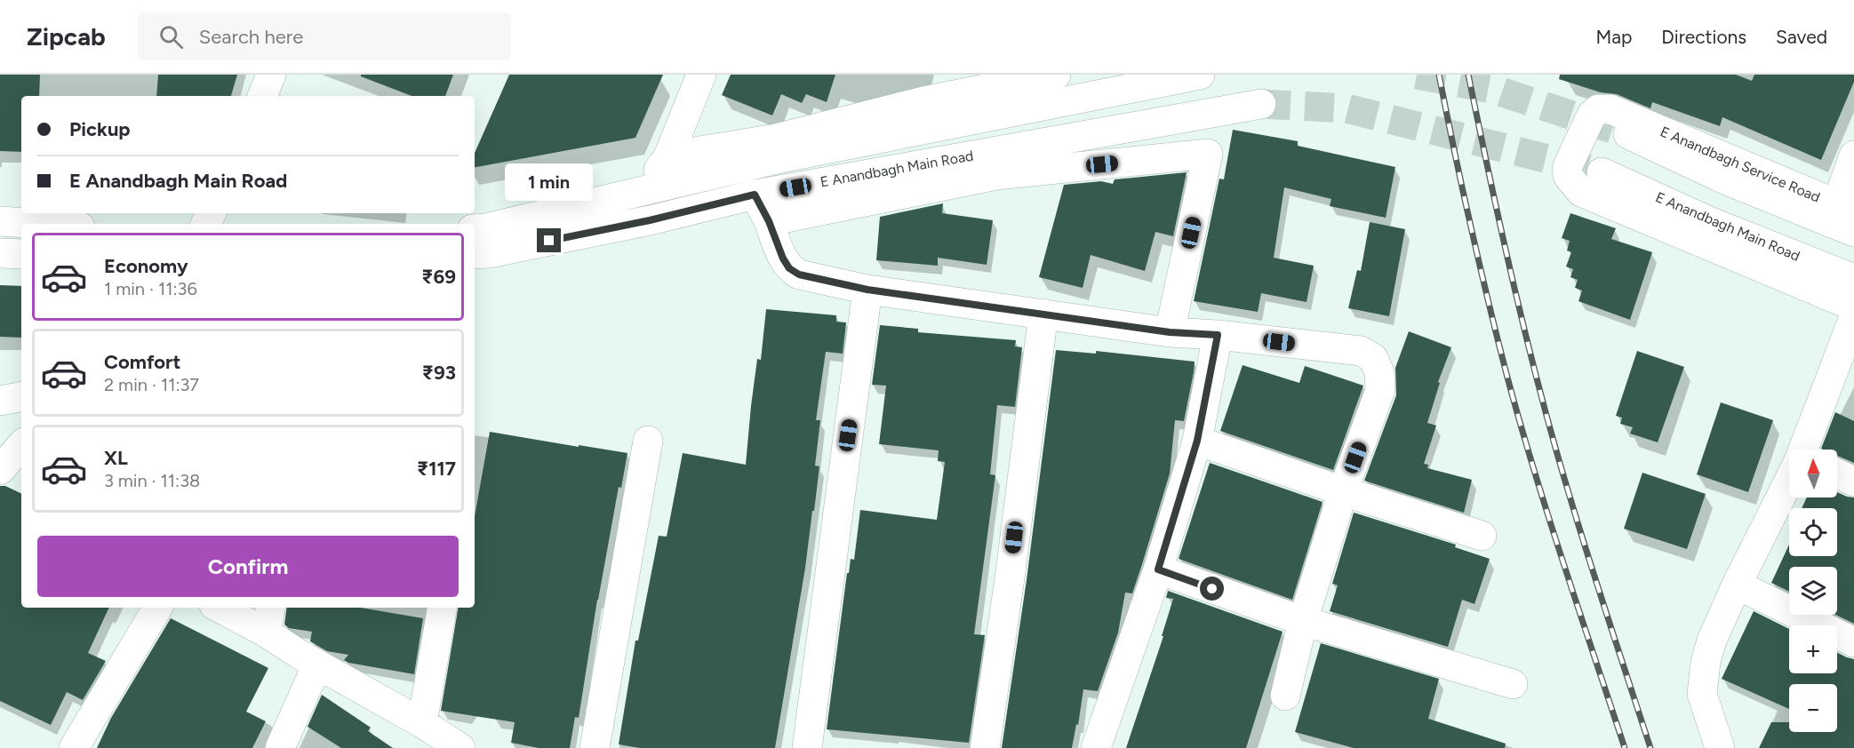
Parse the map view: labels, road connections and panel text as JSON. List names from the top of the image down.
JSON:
{
  "streets": {
    "street": ["E Anandbagh Service Road", "E Anandbagh Main Road"]
  },
  "north": "top",
  "page": {
    "header": "Zipcab",
    "search": "Search here",
    "nav": ["Map", "Directions", "Saved"],
    "banner": ["Pickup", "E Anandbagh Main Road"],
    "bubble": "1 min",
    "list": [
      {
        "name": "Economy",
        "note": "1 min · 11:36",
        "value": "₹69"
      },
      {
        "name": "Comfort",
        "note": "2 min · 11:37",
        "value": "₹93"
      },
      {
        "name": "XL",
        "note": "3 min · 11:38",
        "value": "₹117"
      }
    ],
    "map_buttons": ["+", "−"],
    "buttons": "Confirm"
  }
}
